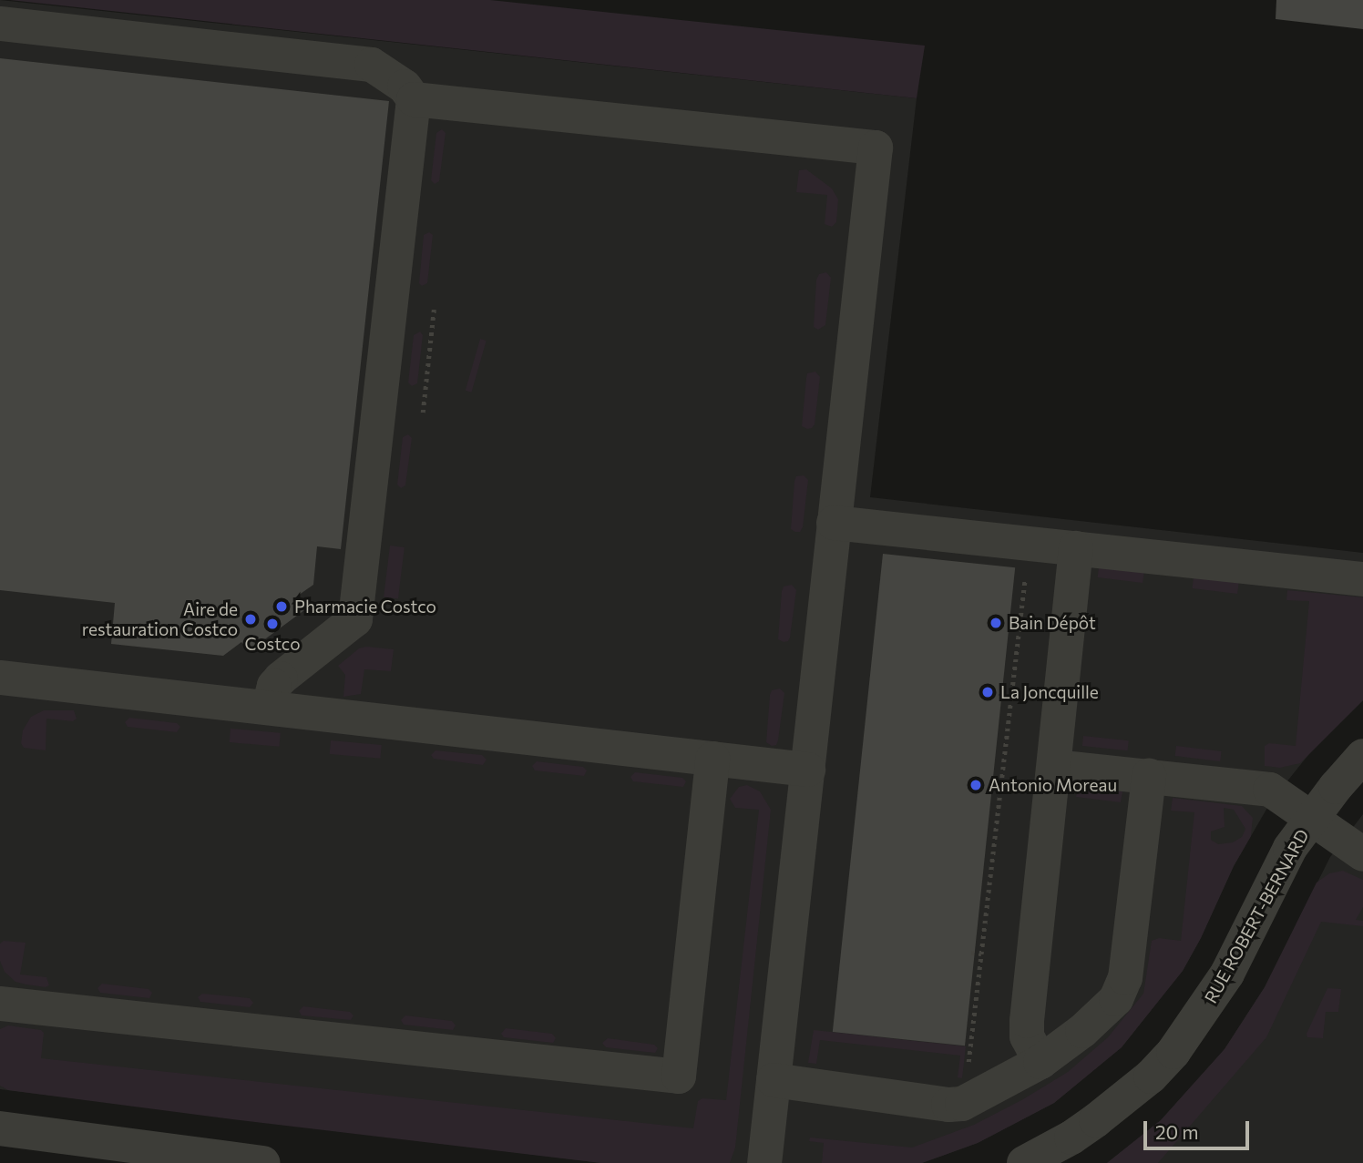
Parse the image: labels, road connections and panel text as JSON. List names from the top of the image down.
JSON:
{
  "streets": {
    "street": ["RUE ROBERT-BERNARD"]
  },
  "places": [
    "Pharmacie Costco",
    "Aire de restauration Costco",
    "Bain Dépôt",
    "Costco",
    "La Joncquille",
    "Antonio Moreau"
  ],
  "scale_bar": "20 m"
}
